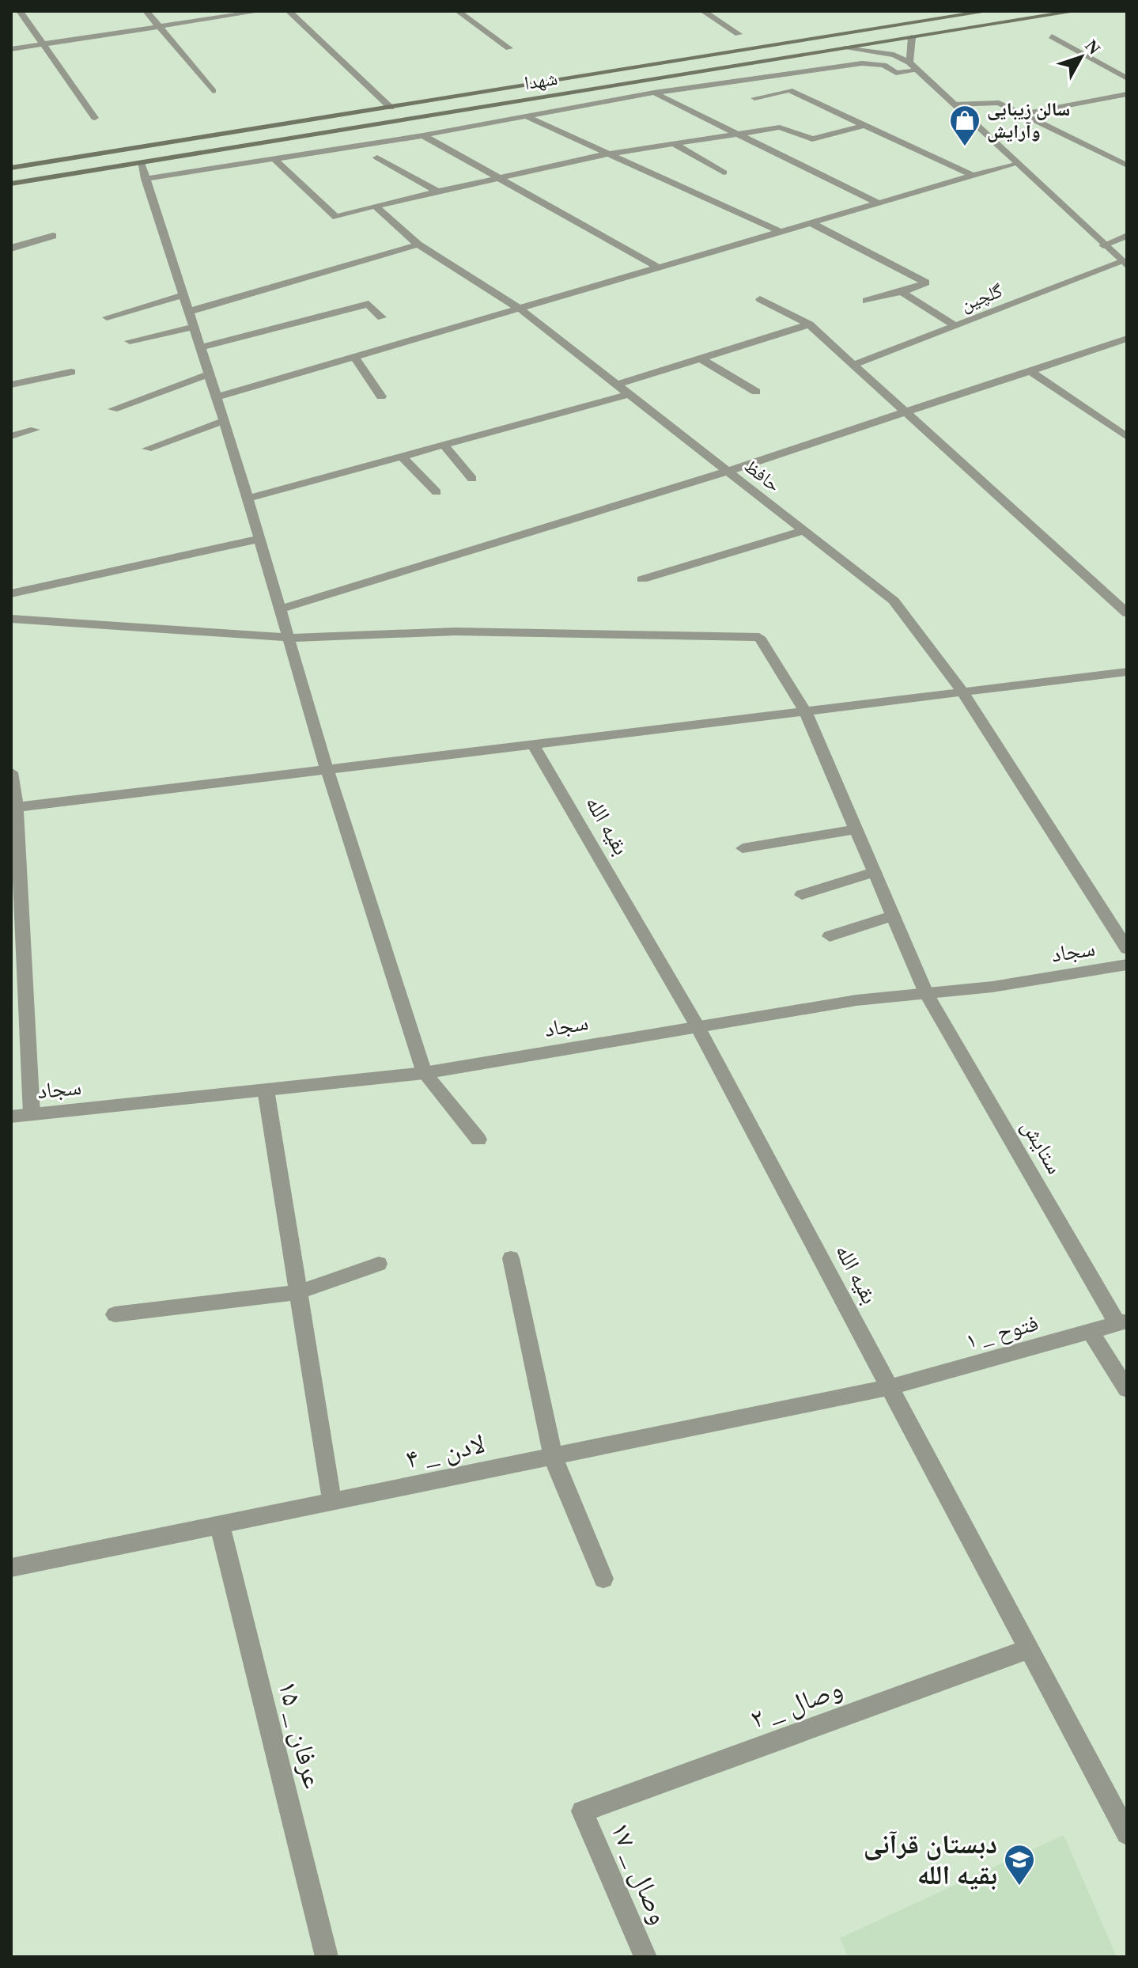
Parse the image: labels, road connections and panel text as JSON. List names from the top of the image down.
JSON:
{
  "streets": {
    "main road": ["شهدا"],
    "street": [
      "گلچین",
      "حافظ",
      "بقیه الله",
      "سجاد",
      "ستایش",
      "فتوح _ ۱",
      "لادن _ ۴",
      "وصال _ ۲",
      "عرفان _ ۱۵",
      "وصال _ ۱۷"
    ]
  },
  "crossings": [
    ["بقیه الله", "سجاد"],
    ["بقیه الله", "فتوح _ ۱"],
    ["بقیه الله", "لادن _ ۴"],
    ["بقیه الله", "وصال _ ۲"],
    ["سجاد", "ستایش"],
    ["ستایش", "فتوح _ ۱"],
    ["فتوح _ ۱", "لادن _ ۴"],
    ["لادن _ ۴", "عرفان _ ۱۵"],
    ["وصال _ ۲", "وصال _ ۱۷"]
  ],
  "places": {
    "shop": ["سالن زیبایی وآرایش"],
    "school or university": ["دبستان قرآنی بقیه الله"]
  },
  "north": "top right"
}
